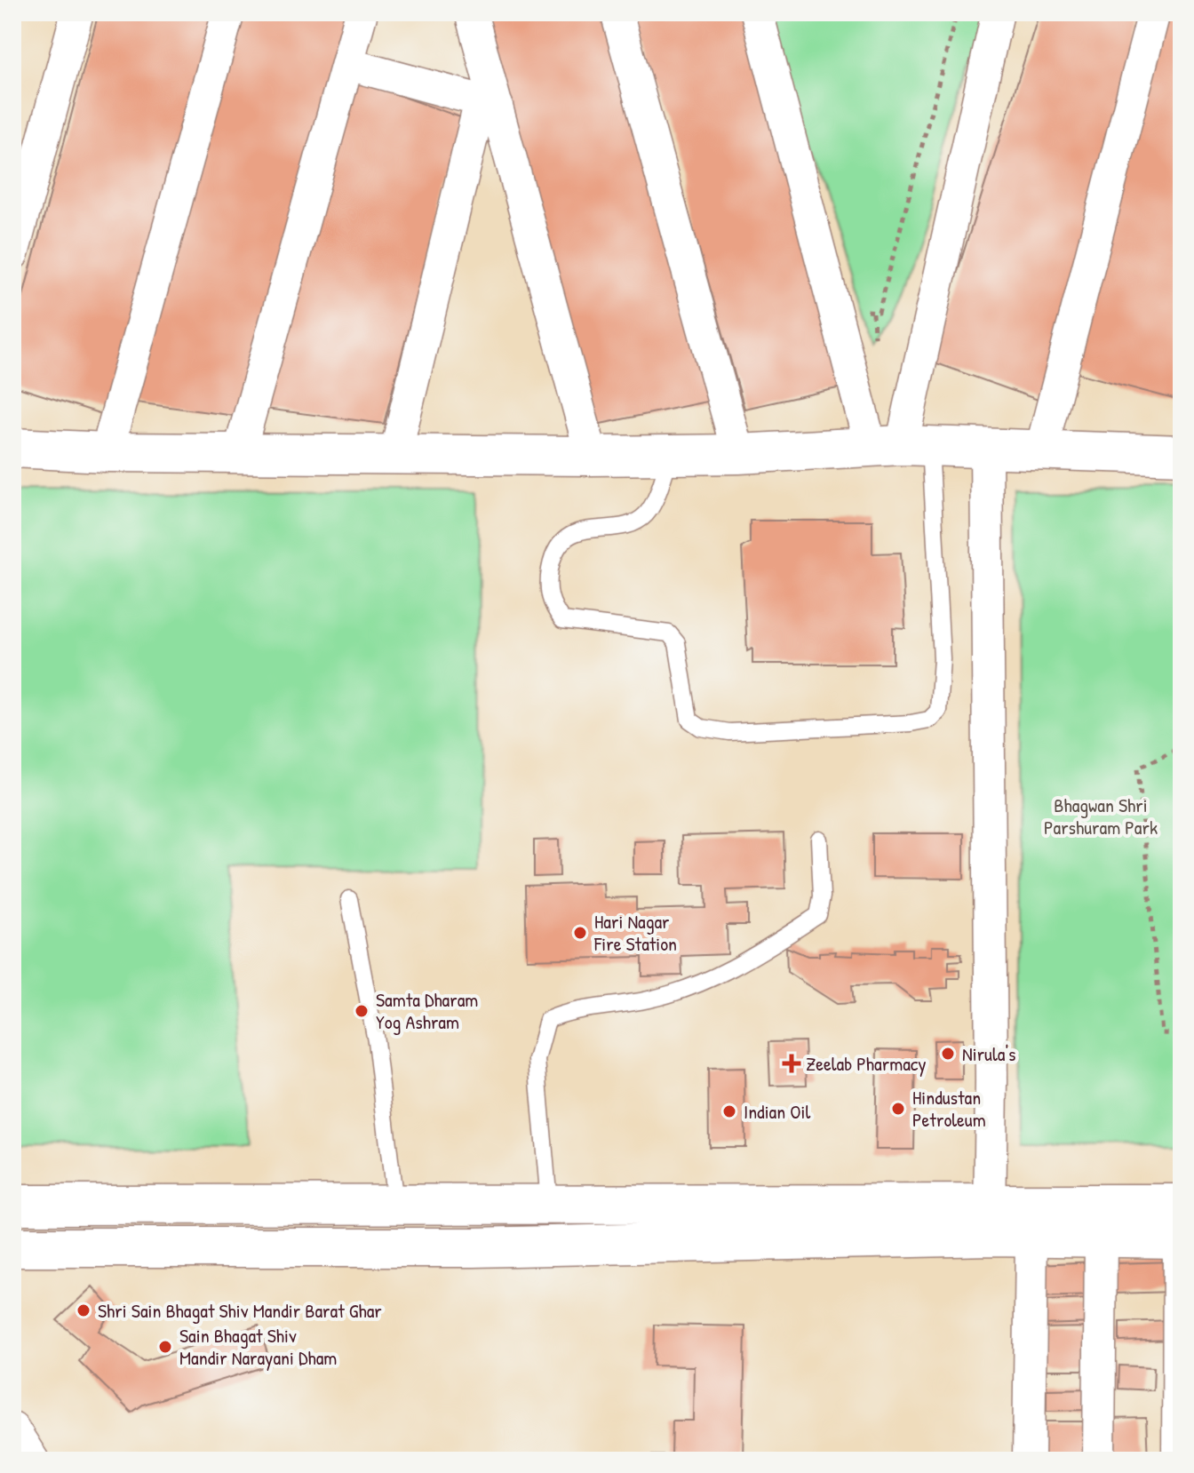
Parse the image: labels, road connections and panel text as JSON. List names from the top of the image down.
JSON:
{
  "parks": ["Bhagwan Shri Parshuram Park"],
  "places": {
    "other": [
      "Hari Nagar Fire Station",
      "Samta Dharam Yog Ashram",
      "Nirula's",
      "Hindustan Petroleum",
      "Indian Oil",
      "Shri Sain Bhagat Shiv Mandir Barat Ghar",
      "Sain Bhagat Shiv Mandir Narayani Dham"
    ],
    "health": ["Zeelab Pharmacy"]
  }
}
